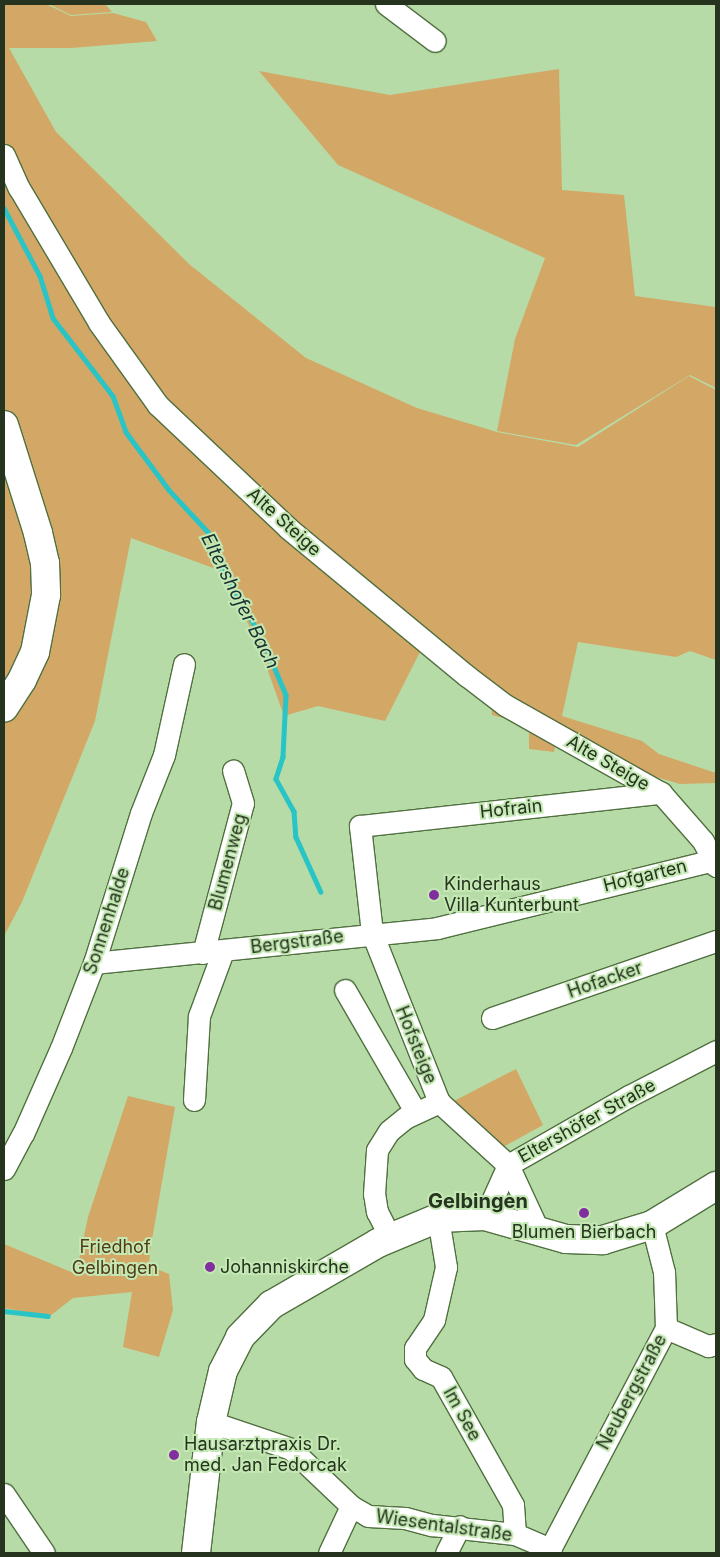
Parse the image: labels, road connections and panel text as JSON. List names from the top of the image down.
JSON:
{
  "streets": {
    "street": [
      "Alte Steige",
      "Hofrain",
      "Blumenweg",
      "Hofgarten",
      "Sonnenhalde",
      "Bergstraße",
      "Hofacker",
      "Hofsteige",
      "Eltershöfer Straße",
      "Neubergstraße",
      "Im See",
      "Wiesentalstraße"
    ]
  },
  "crossings": [
    ["Alte Steige", "Hofrain"],
    ["Hofrain", "Hofsteige"],
    ["Blumenweg", "Bergstraße"],
    ["Hofgarten", "Bergstraße"],
    ["Hofgarten", "Hofsteige"],
    ["Sonnenhalde", "Bergstraße"],
    ["Bergstraße", "Hofsteige"],
    ["Hofsteige", "Eltershöfer Straße"],
    ["Neubergstraße", "Wiesentalstraße"],
    ["Im See", "Wiesentalstraße"]
  ],
  "districts": ["Gelbingen"],
  "water": ["Eltershofer Bach"],
  "parks": ["Friedhof Gelbingen"],
  "places": [
    "Kinderhaus Villa Kunterbunt",
    "Blumen Bierbach",
    "Johanniskirche",
    "Hausarztpraxis Dr. med. Jan Fedorcak"
  ]
}
